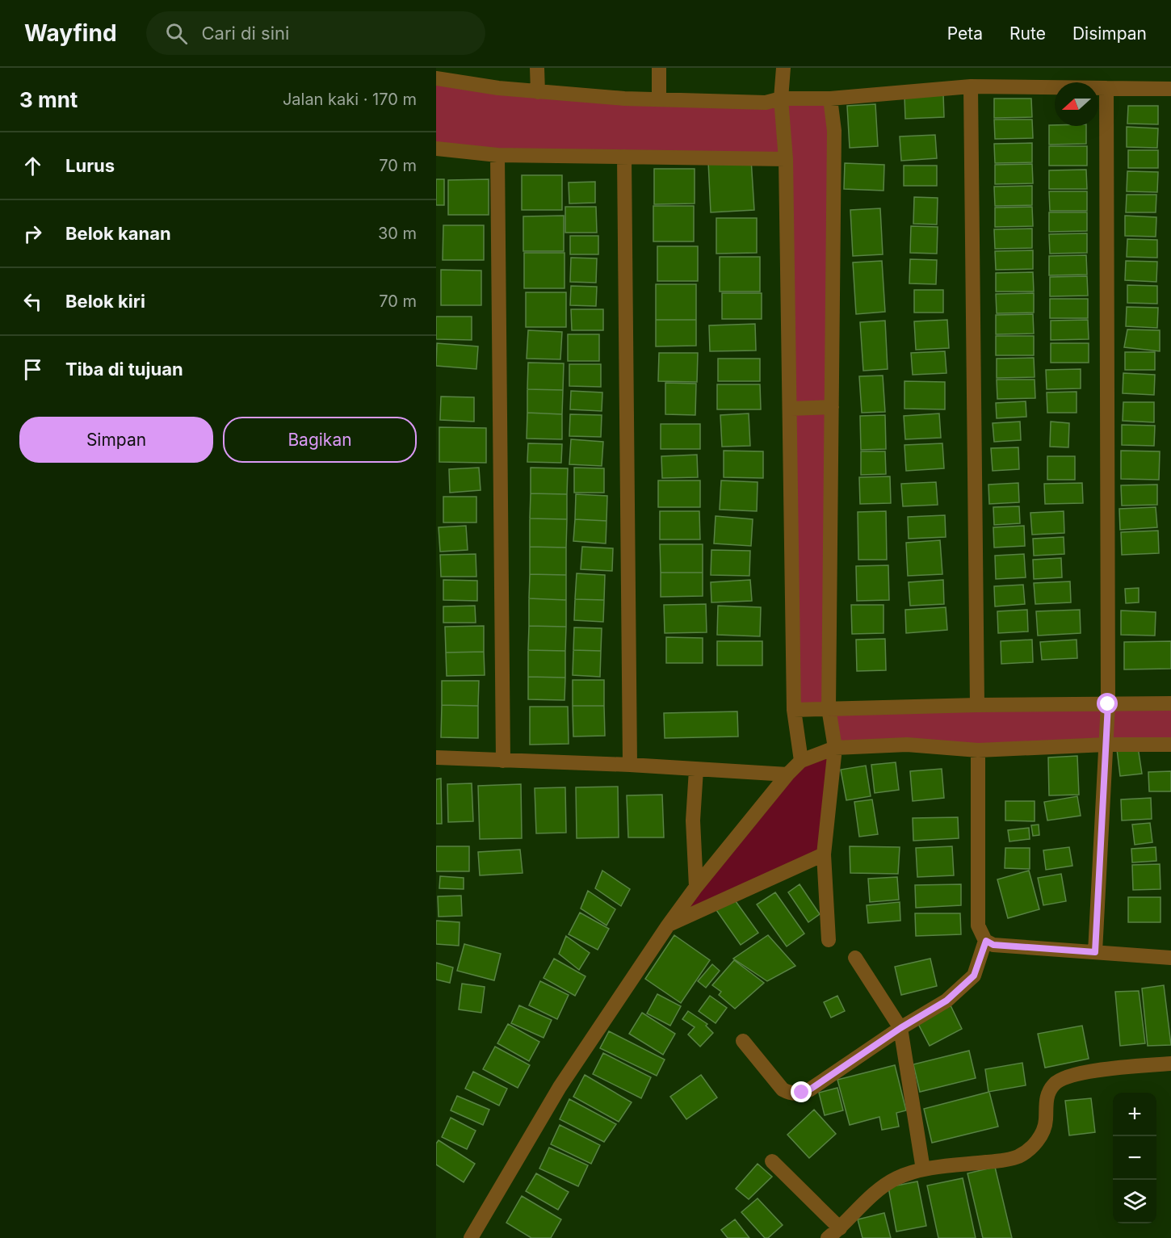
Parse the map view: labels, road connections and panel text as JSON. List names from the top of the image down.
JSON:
{
  "north": "left",
  "page": {
    "header": "Wayfind",
    "search": "Cari di sini",
    "nav": ["Peta", "Rute", "Disimpan"],
    "heading": ["3 mnt", "Jalan kaki · 170 m"],
    "list": [
      ["Lurus", "70 m"],
      ["Belok kanan", "30 m"],
      ["Belok kiri", "70 m"],
      "Tiba di tujuan"
    ],
    "buttons": ["Simpan", "Bagikan"],
    "map_buttons": ["+", "−"]
  }
}
